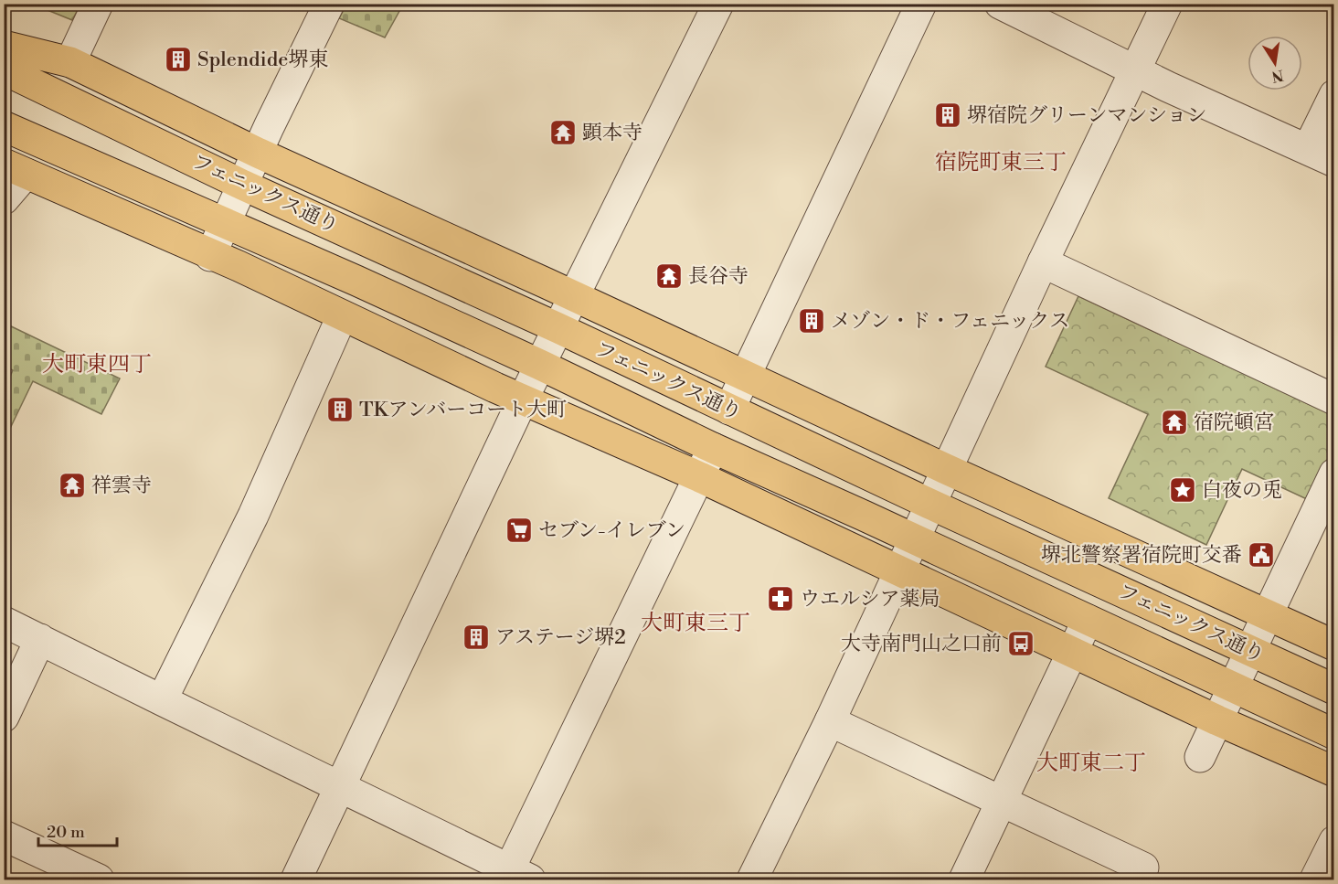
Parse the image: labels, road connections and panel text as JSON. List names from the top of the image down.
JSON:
{
  "streets": {
    "highway": ["フェニックス通り"]
  },
  "districts": [
    "宿院町東三丁",
    "大町東四丁",
    "大町東三丁",
    "大町東二丁"
  ],
  "places": {
    "building": [
      "Splendide堺東",
      "堺宿院グリーンマンション",
      "メゾン・ド・フェニックス",
      "TKアンバーコート大町",
      "アステージ堺2"
    ],
    "temple": [
      "顕本寺",
      "長谷寺",
      "宿院頓宮",
      "祥雲寺"
    ],
    "place": ["白夜の兎"],
    "supermarket": ["セブン-イレブン"],
    "public building": ["堺北警察署宿院町交番"],
    "pharmacy": ["ウエルシア薬局"],
    "bus stop": ["大寺南門山之口前"]
  },
  "scale_bar": "20 m",
  "north": "bottom"
}
